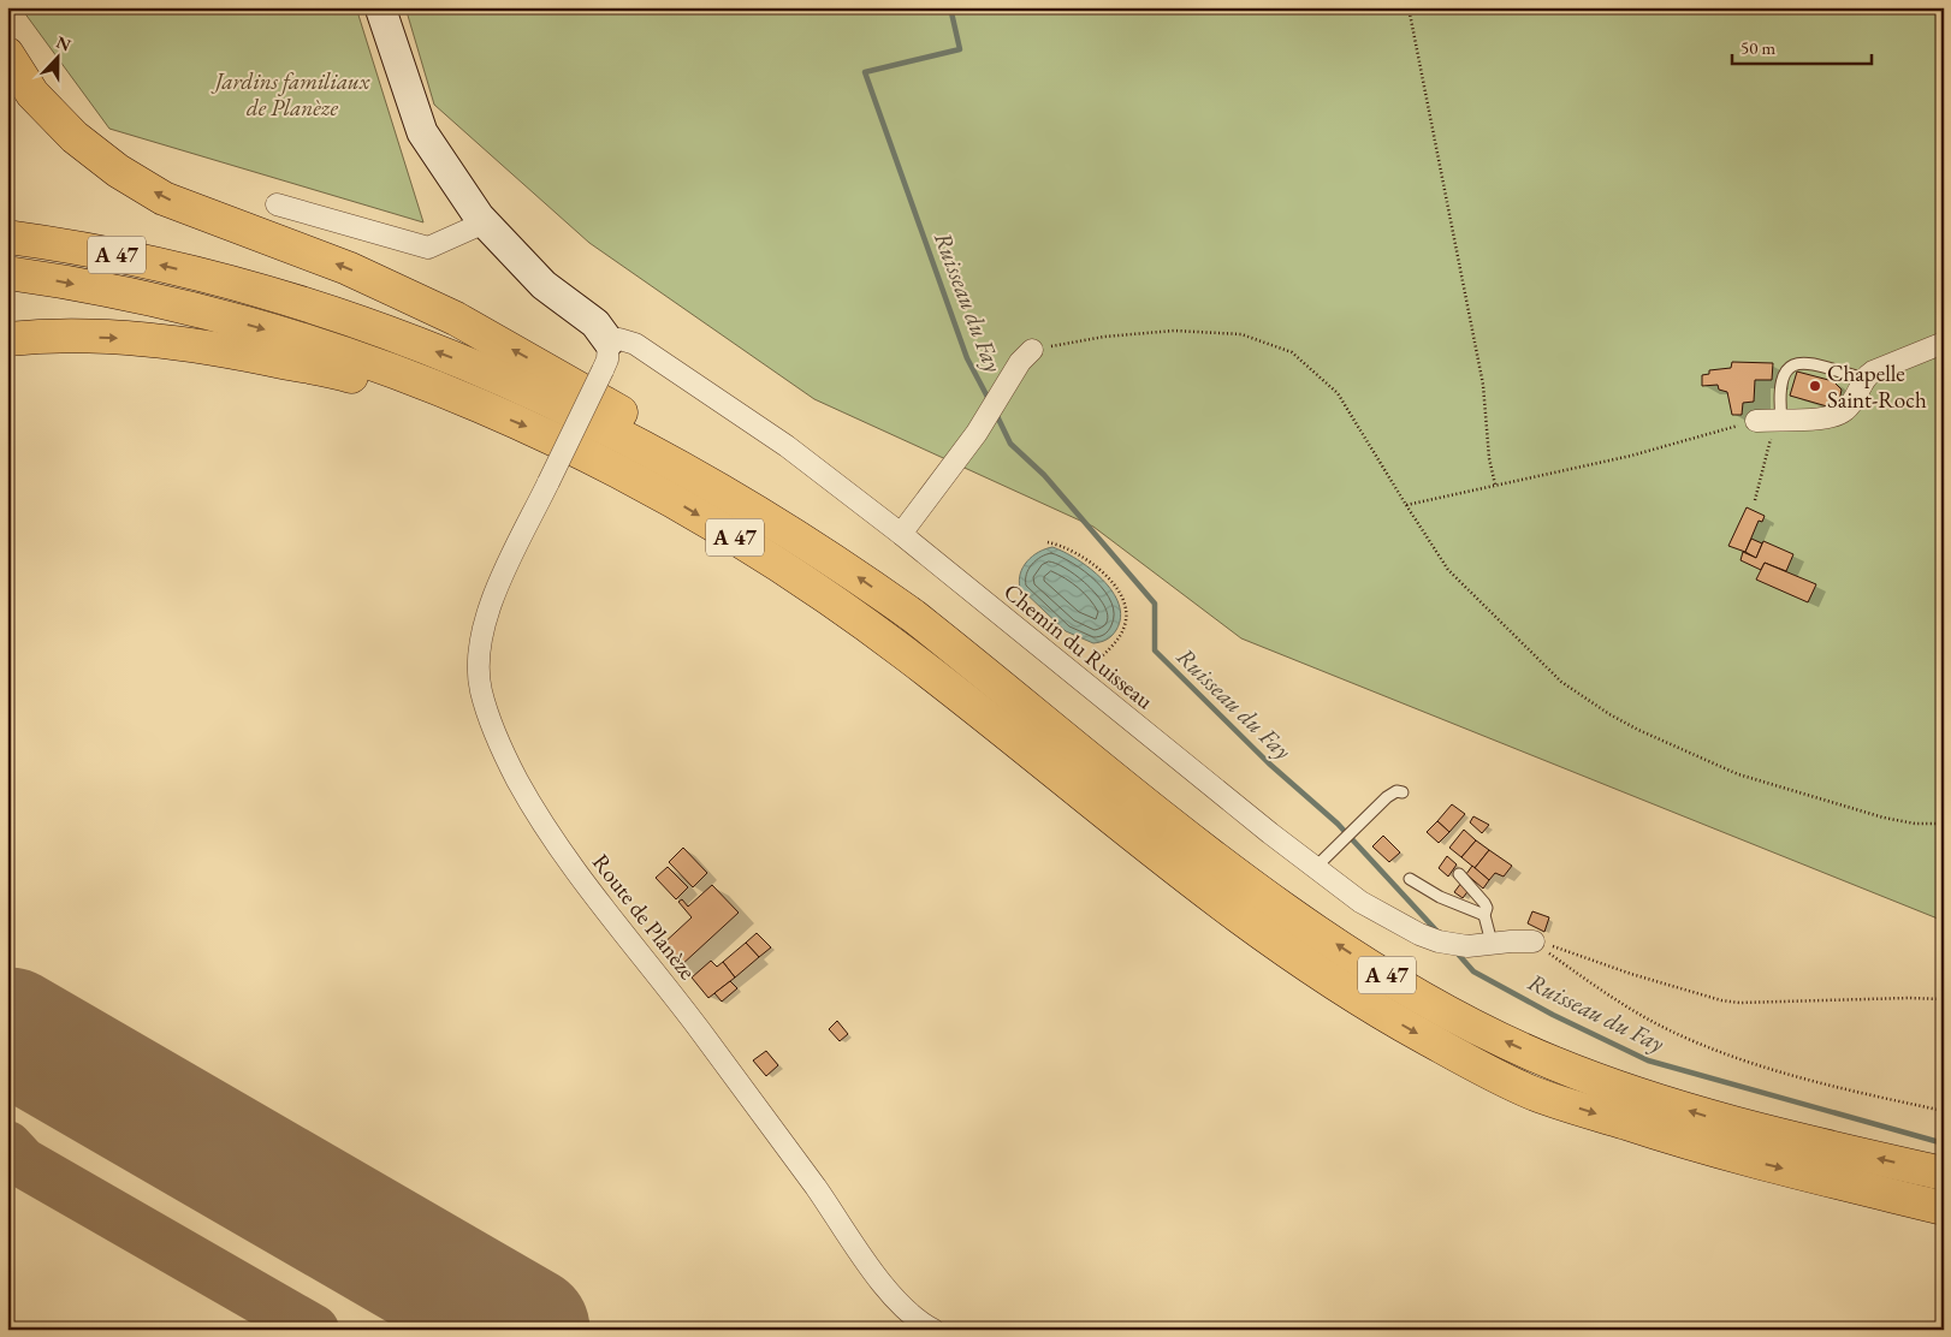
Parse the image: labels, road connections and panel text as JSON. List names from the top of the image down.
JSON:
{
  "streets": {
    "highway": ["A 47"],
    "street": ["Chemin du Ruisseau", "Route de Planèze"]
  },
  "crossings": [
    ["Chemin du Ruisseau", "Route de Planèze"]
  ],
  "water": ["Ruisseau du Fay"],
  "parks": ["Jardins familiaux de Planèze"],
  "places": ["Chapelle Saint-Roch"],
  "scale_bar": "50 m",
  "north": "top"
}
